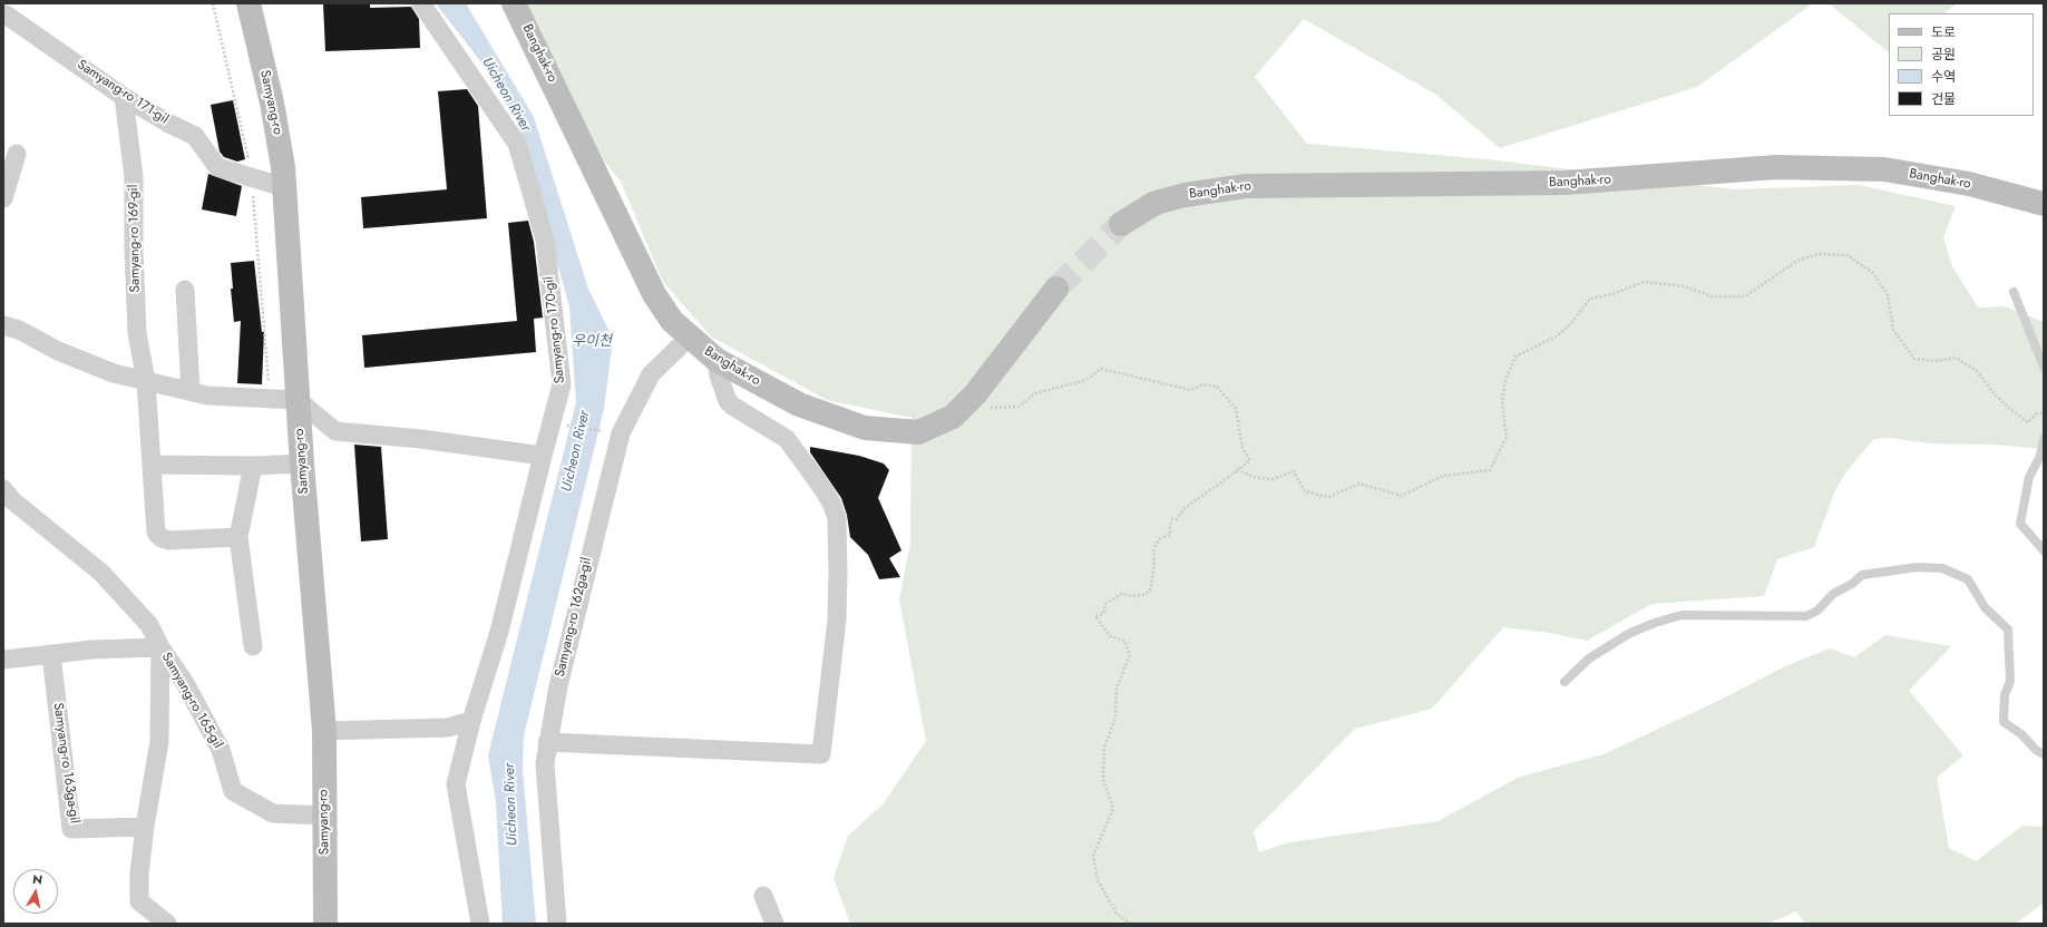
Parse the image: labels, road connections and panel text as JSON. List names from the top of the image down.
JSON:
{
  "streets": {
    "main road": ["Banghak-ro", "Samyang-ro"],
    "street": [
      "Samyang-ro 171-gil",
      "Samyang-ro 169-gil",
      "Samyang-ro 170-gil",
      "Samyang-ro 162ga-gil",
      "Samyang-ro 165-gil",
      "Samyang-ro 163ga-gil"
    ]
  },
  "crossings": [
    ["Banghak-ro", "Samyang-ro 162ga-gil"],
    ["Samyang-ro 171-gil", "Samyang-ro"],
    ["Samyang-ro 171-gil", "Samyang-ro 169-gil"],
    ["Samyang-ro", "Samyang-ro 165-gil"],
    ["Samyang-ro 165-gil", "Samyang-ro 163ga-gil"]
  ],
  "water": ["Uicheon River", "우이천"],
  "legend": [
    "도로",
    "공원",
    "수역",
    "건물"
  ],
  "north": "top"
}
